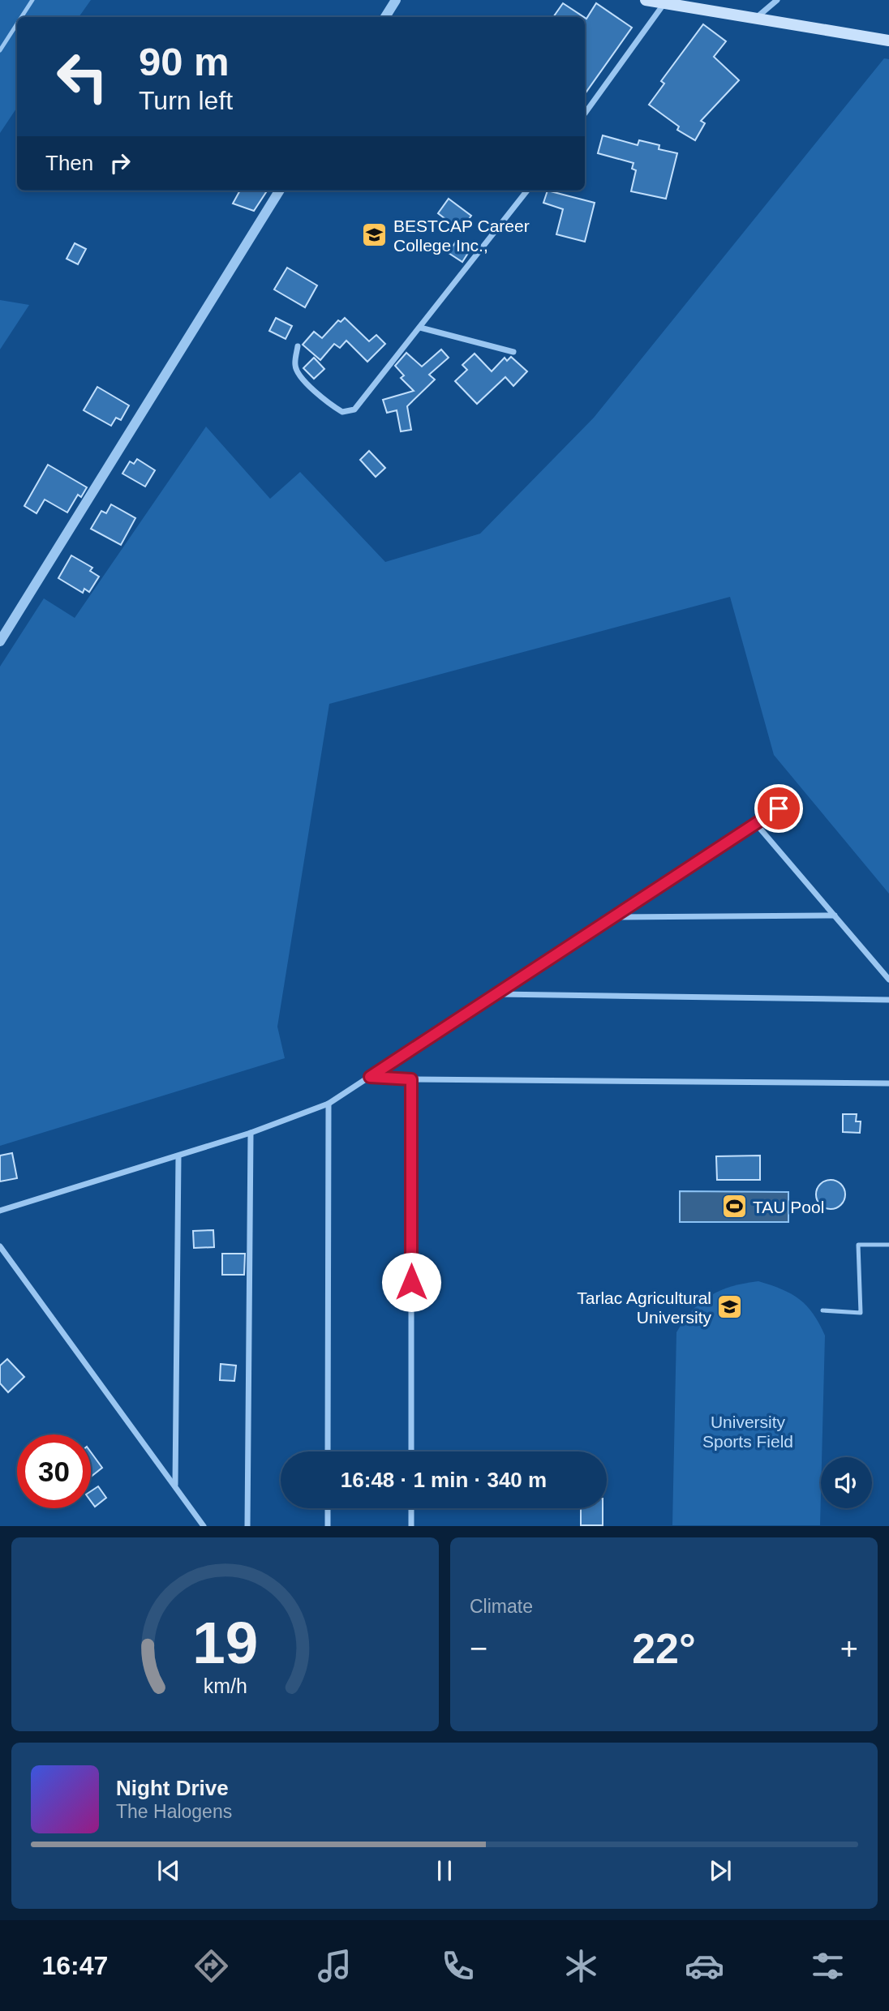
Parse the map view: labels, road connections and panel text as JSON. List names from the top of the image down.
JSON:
{
  "parks": ["University Sports Field"],
  "places": {
    "school or university": ["BESTCAP Career College Inc.,", "Tarlac Agricultural University"],
    "sports": ["TAU Pool"]
  },
  "page": {
    "turn": ["90 m", "Turn left"],
    "then": "Then",
    "limit": "30",
    "trip": "16:48 · 1 min · 340 m",
    "tile": "Climate",
    "heat": ["−", "22°", "+"],
    "song": ["Night Drive", "The Halogens"],
    "tabs": "16:47",
    "gauge": ["19", "km/h"]
  }
}
